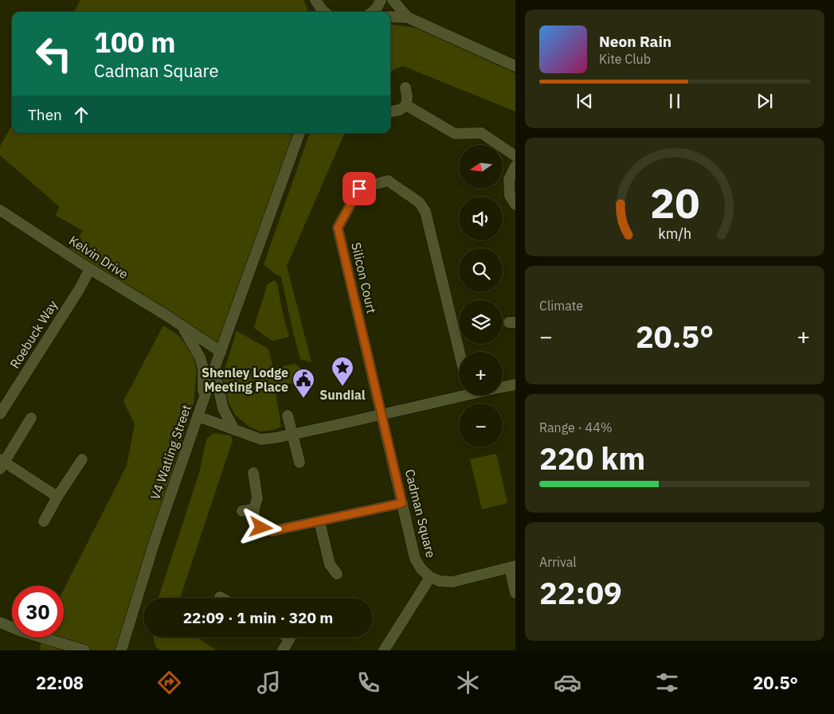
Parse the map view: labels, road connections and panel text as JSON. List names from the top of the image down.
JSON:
{
  "streets": {
    "street": [
      "Kelvin Drive",
      "Silicon Court",
      "Roebuck Way",
      "V4 Watling Street",
      "Cadman Square"
    ]
  },
  "crossings": [
    ["Kelvin Drive", "Roebuck Way"],
    ["Kelvin Drive", "V4 Watling Street"],
    ["Silicon Court", "Cadman Square"]
  ],
  "places": {
    "place": ["Sundial"],
    "public building": ["Shenley Lodge Meeting Place"]
  },
  "north": "left",
  "page": {
    "turn": ["100 m", "Cadman Square"],
    "song": ["Neon Rain", "Kite Club"],
    "then": "Then",
    "map_buttons": ["+", "−"],
    "tile": [
      "Climate",
      ["Range · 44%", "220 km"],
      ["Arrival", "22:09"]
    ],
    "heat": ["−", "20.5°", "+"],
    "limit": "30",
    "trip": "22:09 · 1 min · 320 m",
    "tabs": ["22:08", "20.5°"],
    "gauge": ["20", "km/h"]
  }
}
